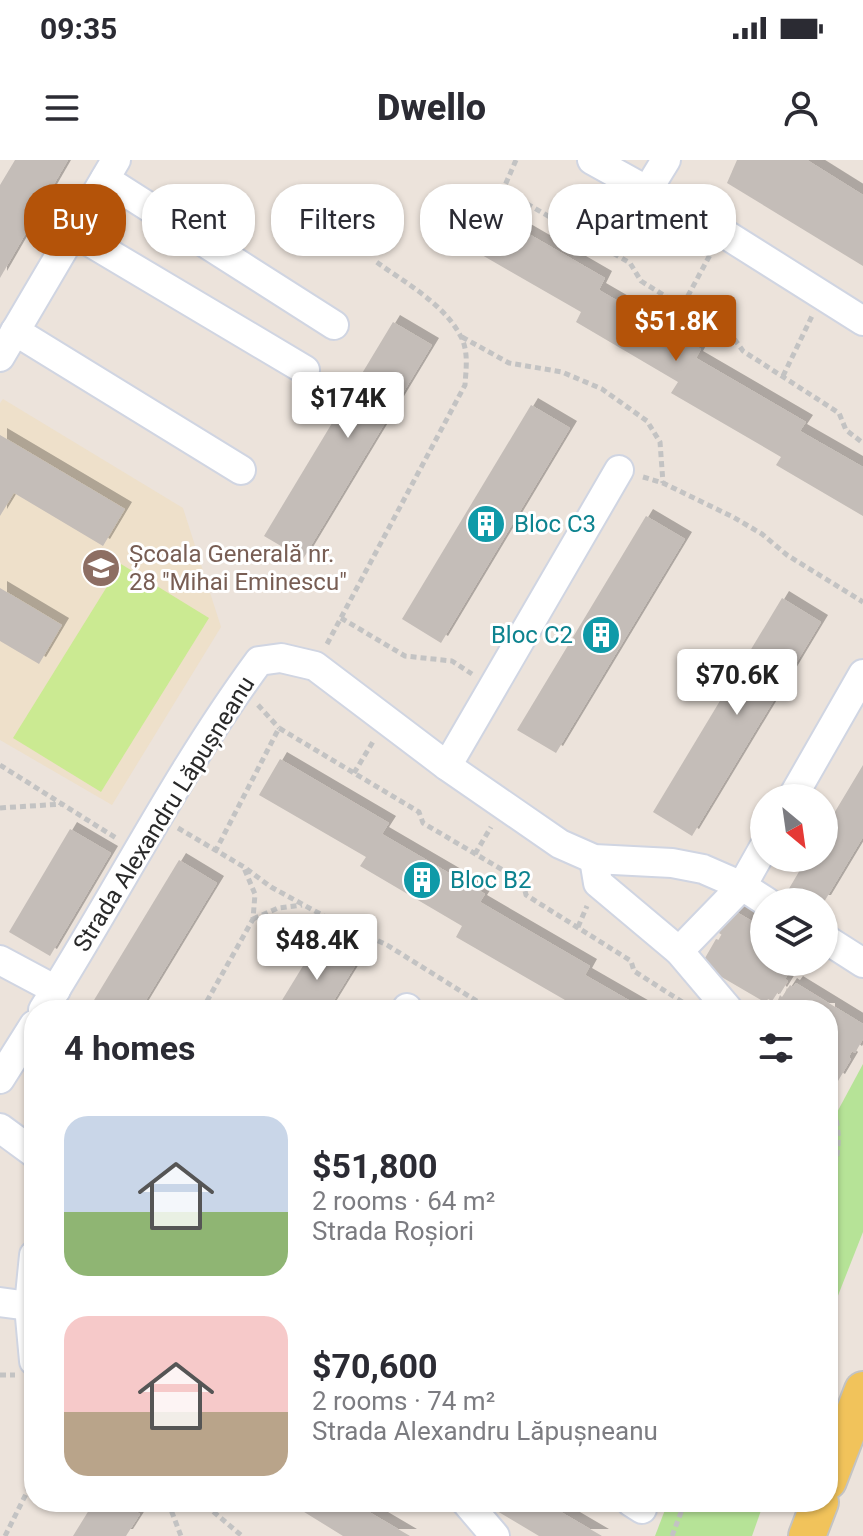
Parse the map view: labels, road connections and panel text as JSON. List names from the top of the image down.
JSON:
{
  "streets": {
    "street": ["Strada Alexandru Lăpușneanu"]
  },
  "places": {
    "building": ["Bloc C3", "Bloc C2", "Bloc B2"],
    "school or university": ["Școala Generală nr. 28 \"Mihai Eminescu\""]
  },
  "north": "bottom right",
  "page": {
    "status": "09:35",
    "header": "Dwello",
    "chip": [
      "Buy",
      "Rent",
      "Filters",
      "New",
      "Apartment"
    ],
    "price": [
      "$51.8K",
      "$174K",
      "$70.6K",
      "$48.4K"
    ],
    "heading": "4 homes",
    "list": [
      {
        "name": "$51,800",
        "note": "2 rooms · 64 m² · Strada Roșiori"
      },
      {
        "name": "$70,600",
        "note": "2 rooms · 74 m² · Strada Alexandru Lăpușneanu"
      }
    ]
  }
}
